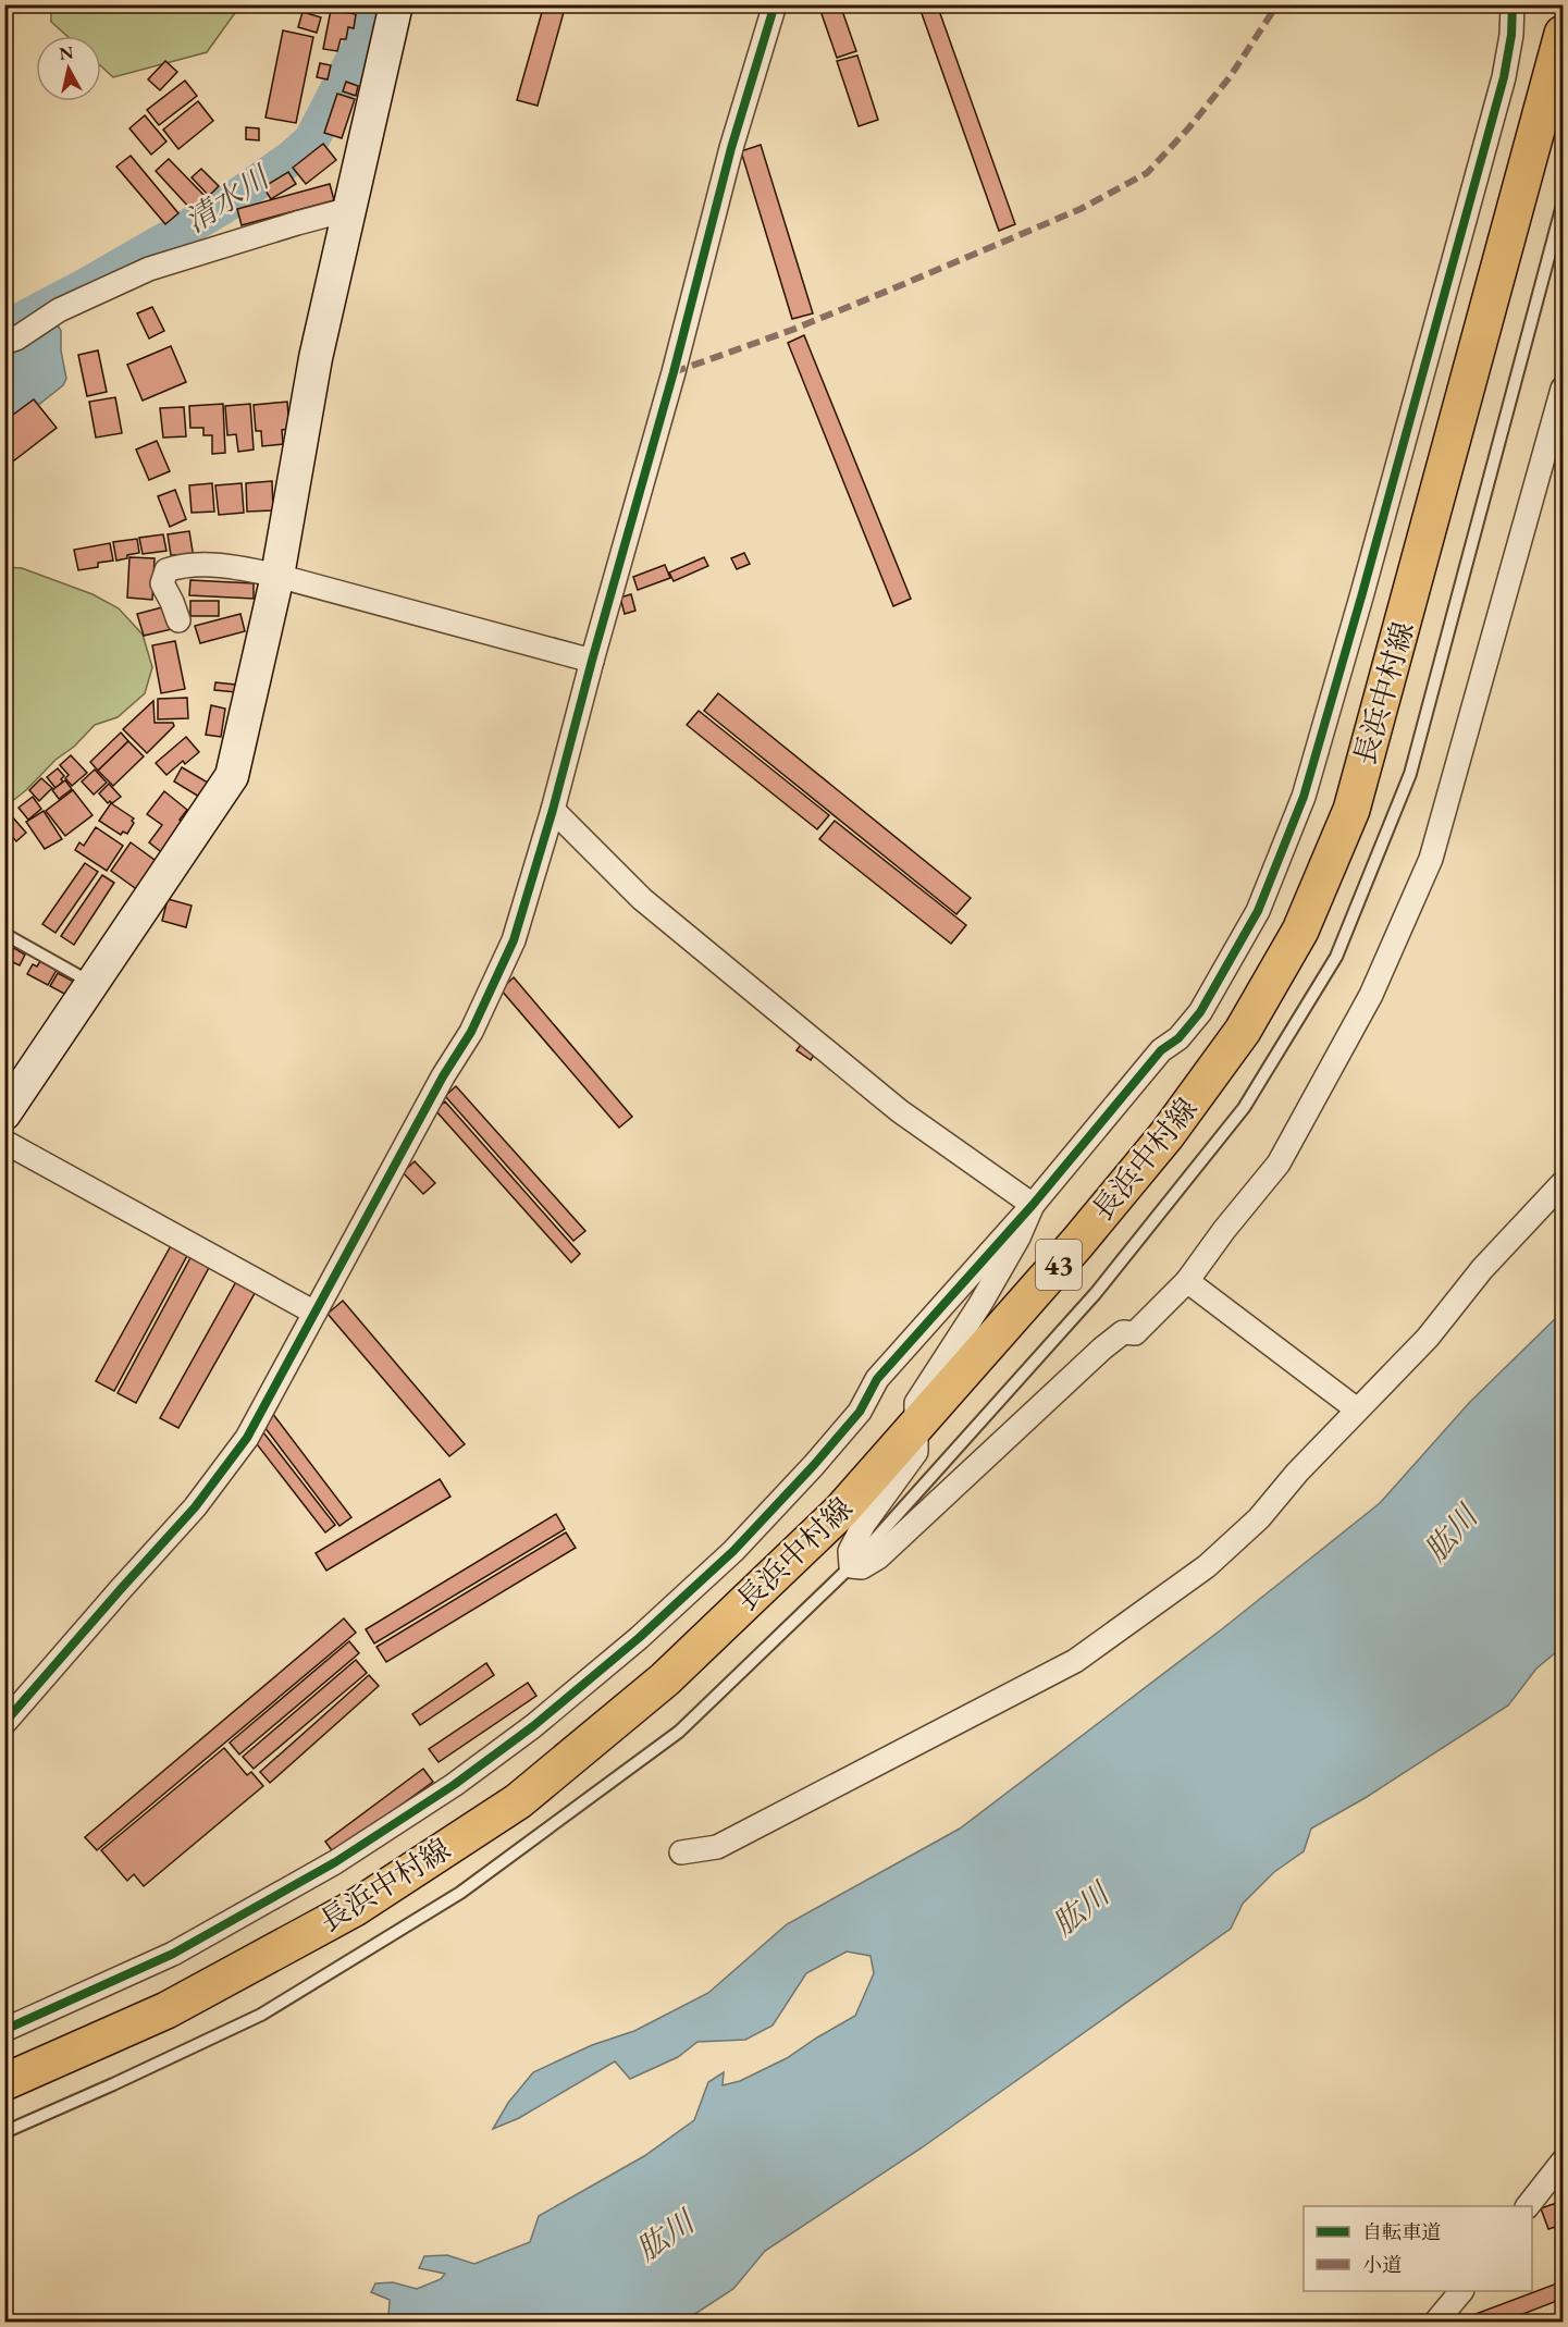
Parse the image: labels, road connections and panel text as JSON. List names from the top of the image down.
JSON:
{
  "streets": {
    "main road": ["長浜中村線", "43"]
  },
  "water": ["清水川", "肱川"],
  "legend": ["自転車道", "小道"],
  "north": "top"
}
